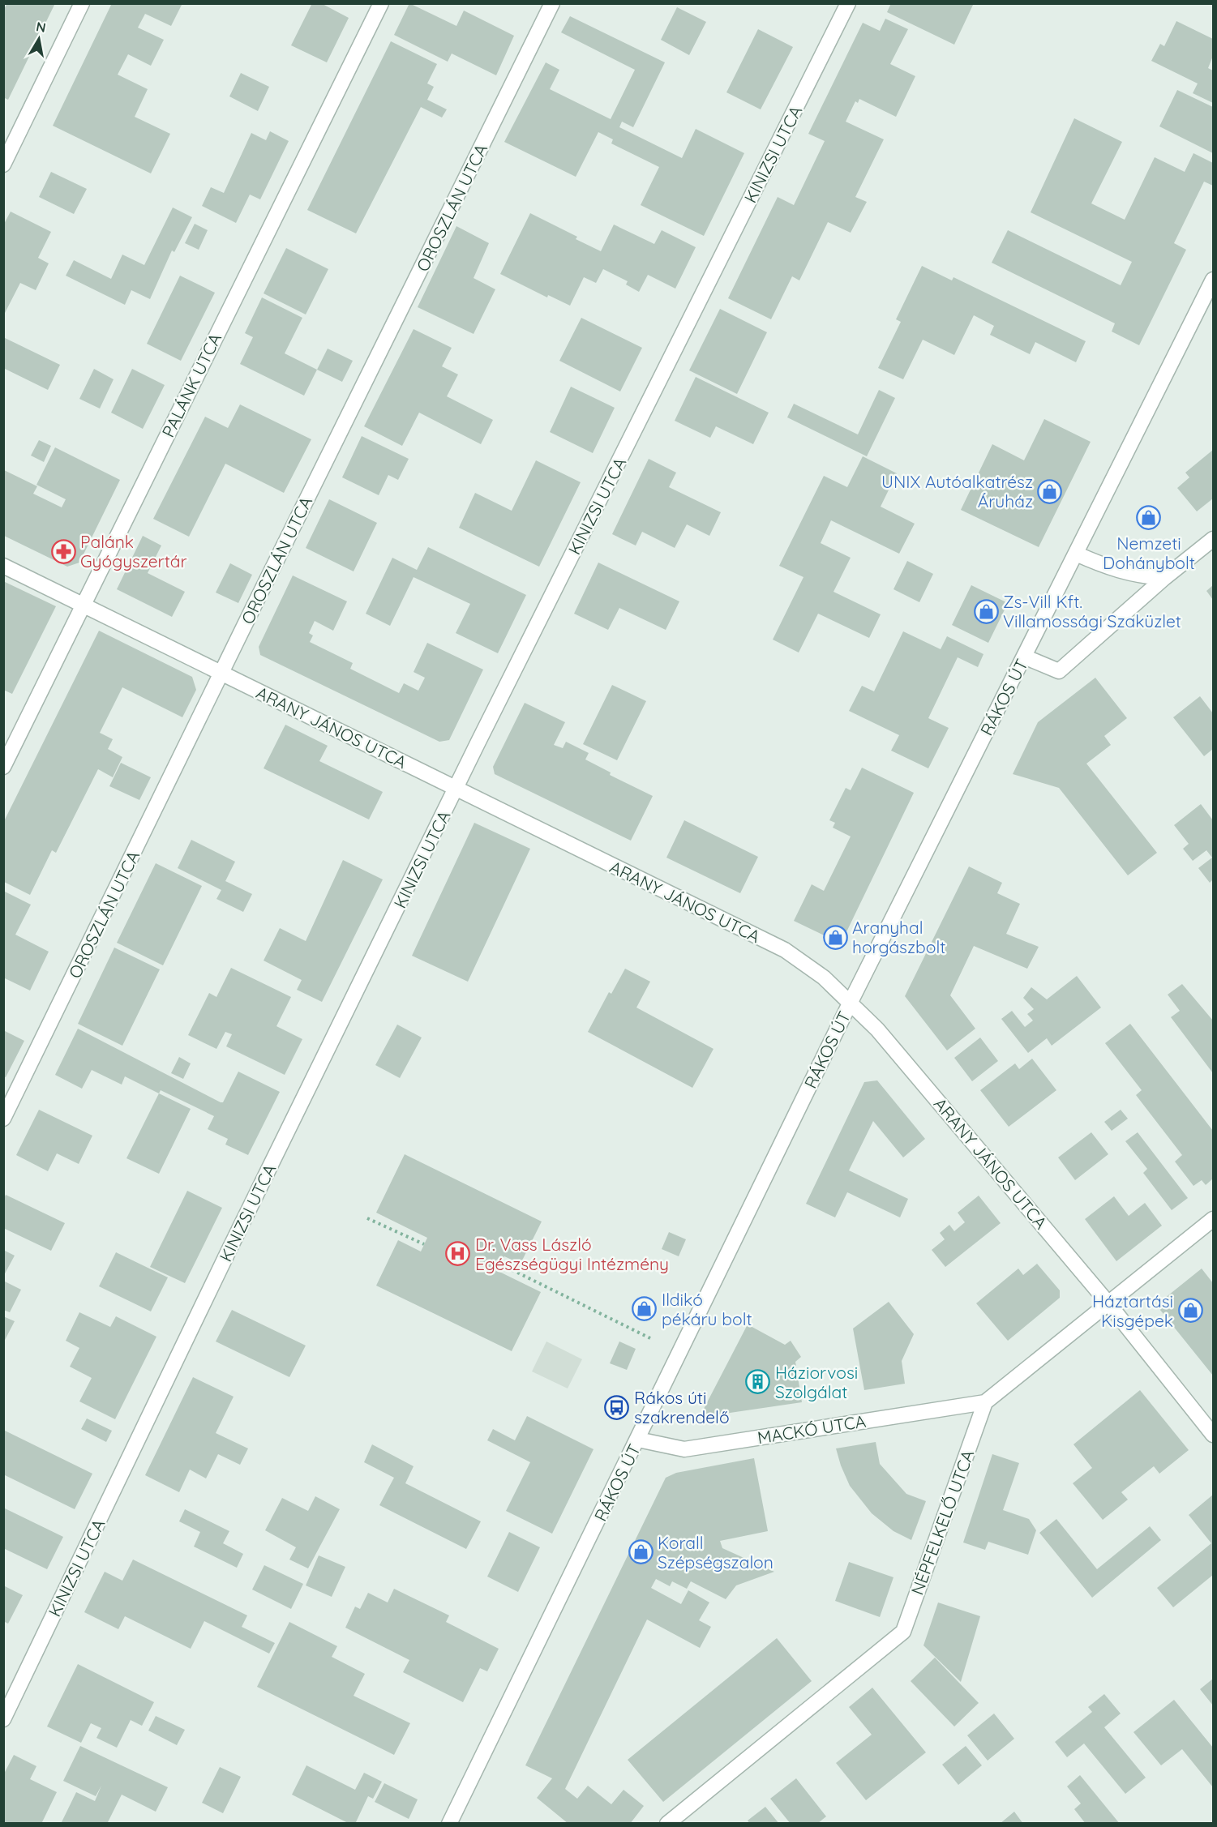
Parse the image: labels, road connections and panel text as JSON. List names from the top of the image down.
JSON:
{
  "streets": {
    "street": [
      "KINIZSI UTCA",
      "OROSZLÁN UTCA",
      "PALÁNK UTCA",
      "RÁKOS ÚT",
      "ARANY JÁNOS UTCA",
      "MACKÓ UTCA",
      "NÉPFELKELŐ UTCA"
    ]
  },
  "crossings": [
    ["KINIZSI UTCA", "ARANY JÁNOS UTCA"],
    ["OROSZLÁN UTCA", "ARANY JÁNOS UTCA"],
    ["PALÁNK UTCA", "ARANY JÁNOS UTCA"],
    ["RÁKOS ÚT", "ARANY JÁNOS UTCA"],
    ["RÁKOS ÚT", "MACKÓ UTCA"],
    ["MACKÓ UTCA", "NÉPFELKELŐ UTCA"]
  ],
  "places": {
    "shop": [
      "UNIX Autóalkatrész Áruház",
      "Nemzeti Dohánybolt",
      "Zs-Vill Kft. Villamossági Szaküzlet",
      "Aranyhal horgászbolt",
      "Ildikó pékáru bolt",
      "Háztartási Kisgépek",
      "Korall Szépségszalon"
    ],
    "pharmacy": ["Palánk Gyógyszertár"],
    "hospital": ["Dr. Vass László Egészségügyi Intézmény"],
    "building": ["Háziorvosi Szolgálat"],
    "bus stop": ["Rákos úti szakrendelő"]
  },
  "north": "top"
}
